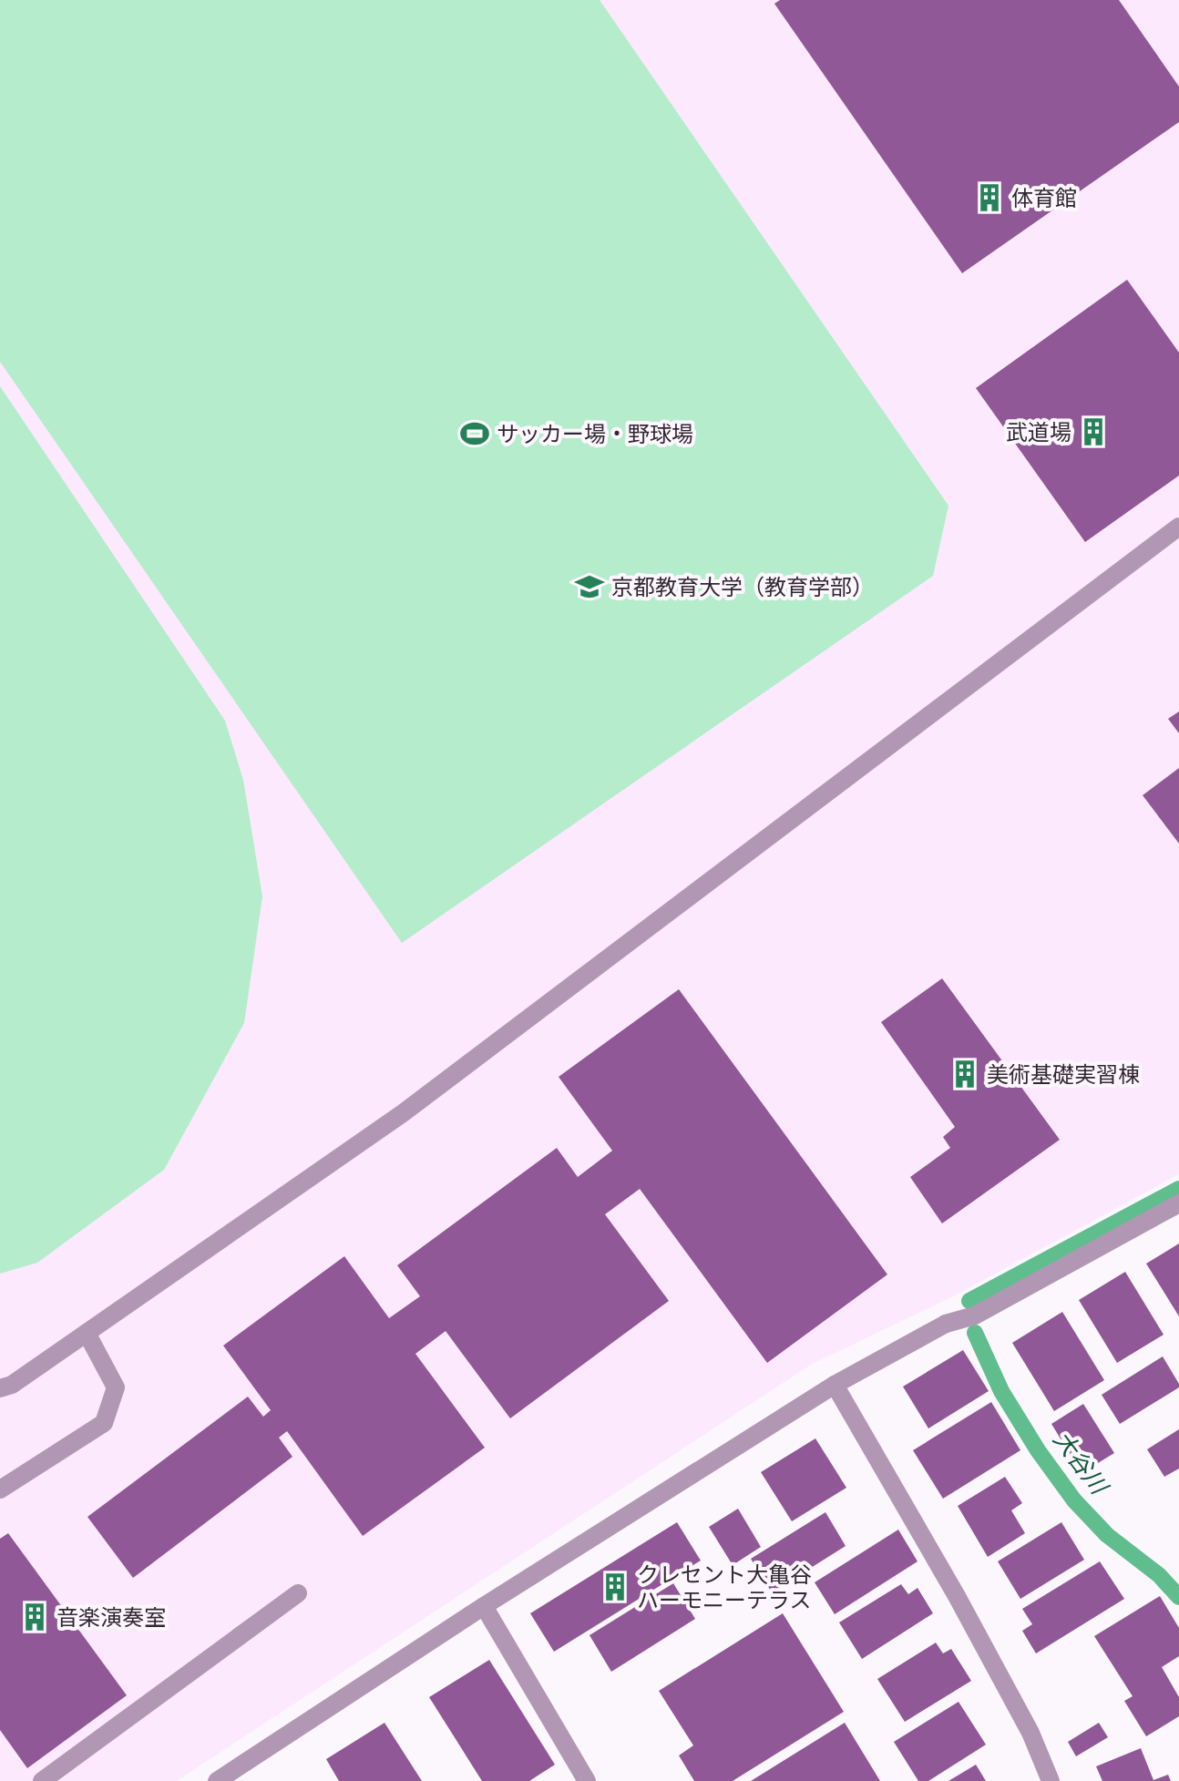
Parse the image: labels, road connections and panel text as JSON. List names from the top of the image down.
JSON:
{
  "water": ["大谷川"],
  "places": {
    "building": [
      "体育館",
      "武道場",
      "美術基礎実習棟",
      "クレセント大亀谷 ハーモニーテラス",
      "音楽演奏室"
    ],
    "sports": ["サッカー場・野球場"],
    "school or university": ["京都教育大学（教育学部）"]
  }
}
